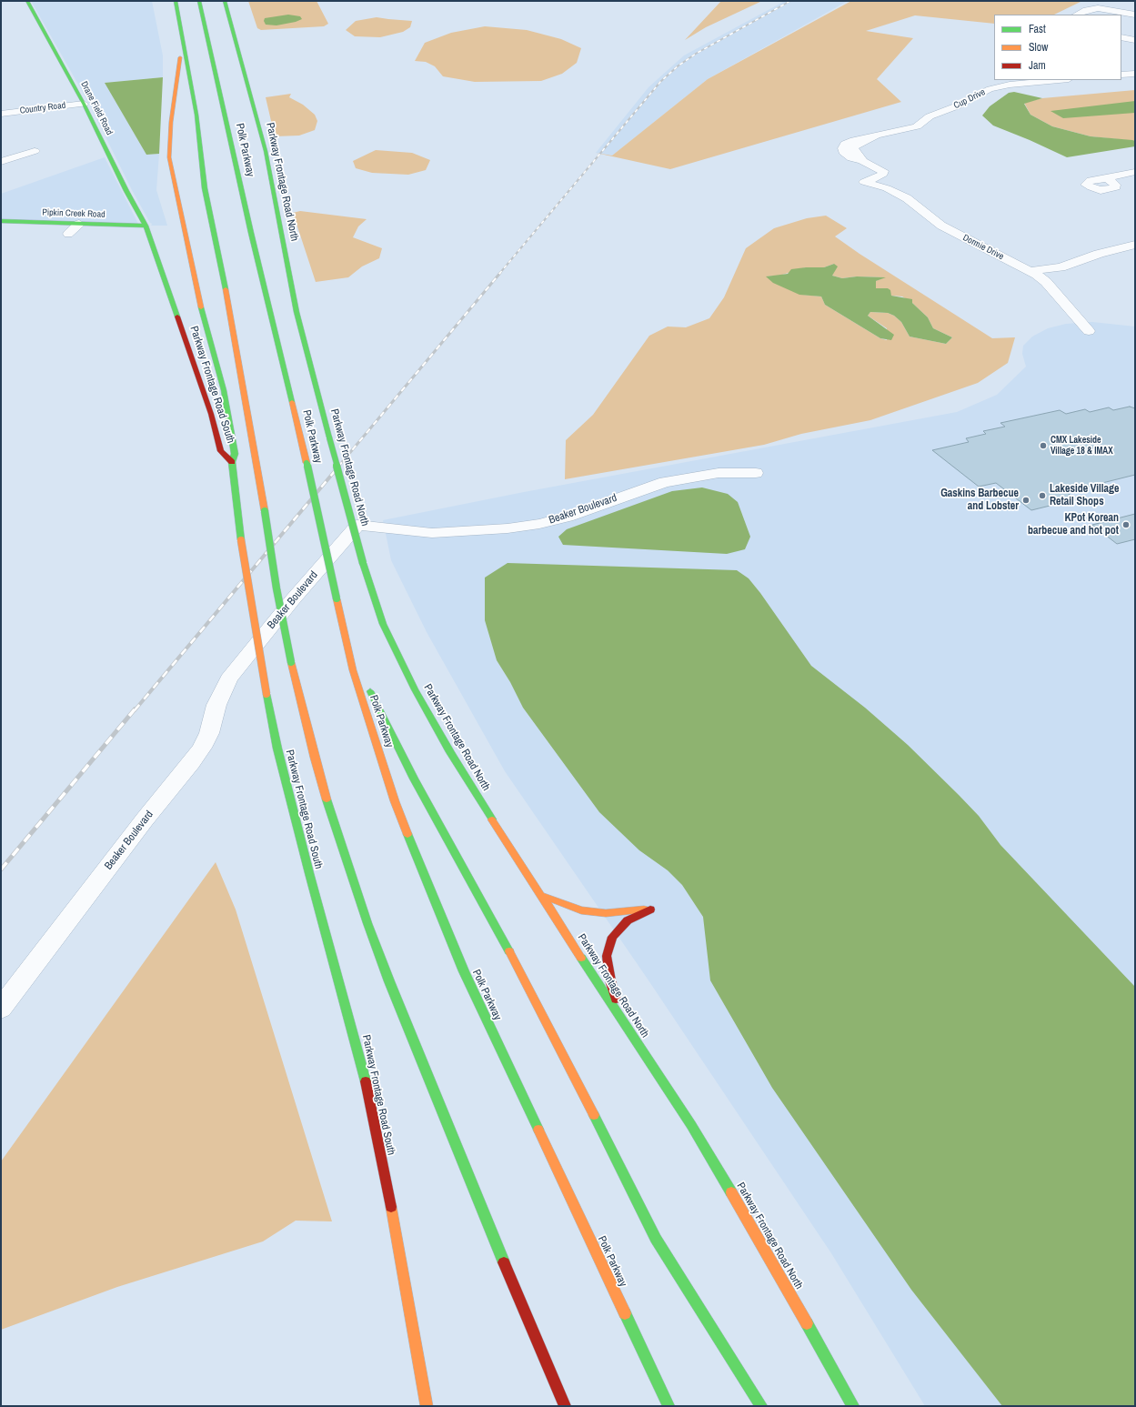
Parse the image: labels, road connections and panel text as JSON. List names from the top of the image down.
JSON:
{
  "streets": {
    "main road": [
      "Drane Field Road",
      "Polk Parkway",
      "Parkway Frontage Road North",
      "Pipkin Creek Road",
      "Parkway Frontage Road South"
    ],
    "street": [
      "Cup Drive",
      "Country Road",
      "Dormie Drive",
      "Beaker Boulevard"
    ]
  },
  "crossings": [
    ["Country Road", "Drane Field Road"],
    ["Drane Field Road", "Pipkin Creek Road"],
    ["Drane Field Road", "Parkway Frontage Road South"],
    ["Pipkin Creek Road", "Parkway Frontage Road South"]
  ],
  "places": [
    "CMX Lakeside Village 18 & IMAX",
    "Lakeside Village Retail Shops",
    "Gaskins Barbecue and Lobster",
    "KPot Korean barbecue and hot pot"
  ],
  "legend": ["Fast", "Slow", "Jam"]
}
